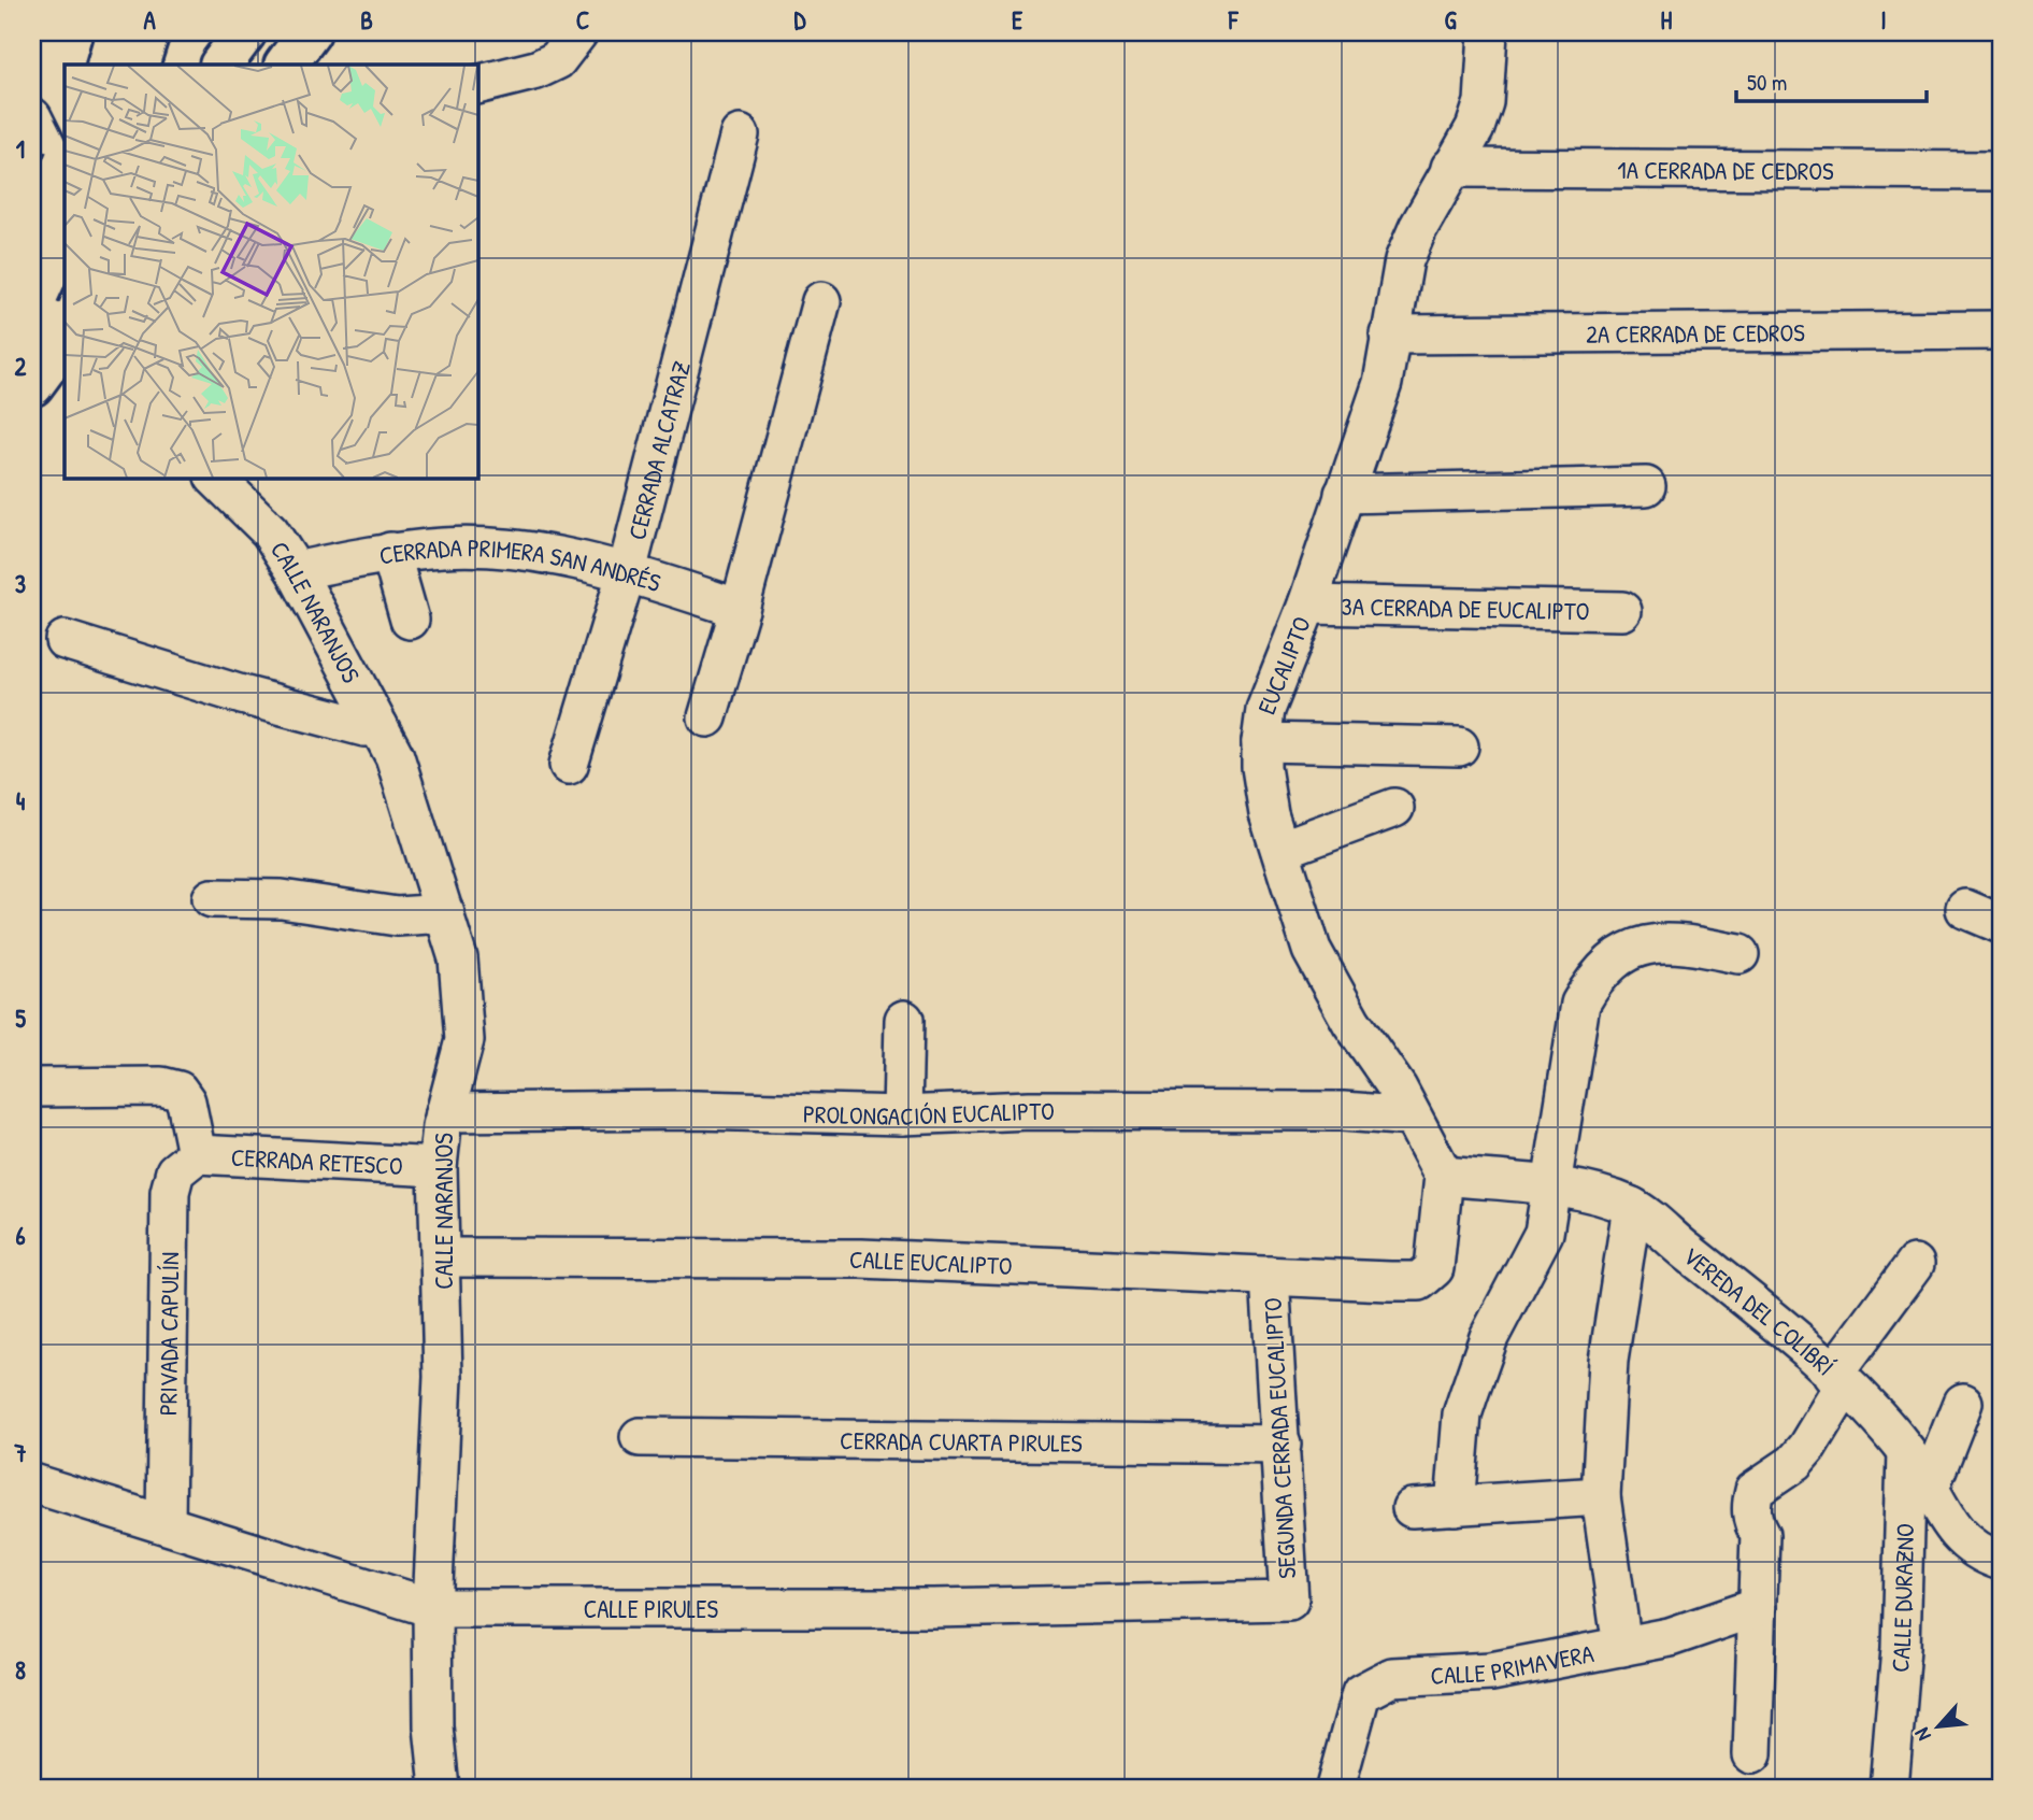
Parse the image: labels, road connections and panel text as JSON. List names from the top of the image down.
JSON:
{
  "streets": {
    "street": [
      "1A CERRADA DE CEDROS",
      "2A CERRADA DE CEDROS",
      "CERRADA ALCATRAZ",
      "CERRADA PRIMERA SAN ANDRÉS",
      "3A CERRADA DE EUCALIPTO",
      "CALLE NARANJOS",
      "EUCALIPTO",
      "PROLONGACIÓN EUCALIPTO",
      "CERRADA RETESCO",
      "CALLE EUCALIPTO",
      "VEREDA DEL COLIBRÍ",
      "PRIVADA CAPULÍN",
      "SEGUNDA CERRADA EUCALIPTO",
      "CERRADA CUARTA PIRULES",
      "CALLE DURAZNO",
      "CALLE PIRULES",
      "CALLE PRIMAVERA"
    ]
  },
  "crossings": [
    ["1A CERRADA DE CEDROS", "EUCALIPTO"],
    ["2A CERRADA DE CEDROS", "EUCALIPTO"],
    ["CERRADA ALCATRAZ", "CERRADA PRIMERA SAN ANDRÉS"],
    ["CERRADA PRIMERA SAN ANDRÉS", "CALLE NARANJOS"],
    ["3A CERRADA DE EUCALIPTO", "EUCALIPTO"],
    ["CALLE NARANJOS", "PROLONGACIÓN EUCALIPTO"],
    ["CALLE NARANJOS", "CERRADA RETESCO"],
    ["CALLE NARANJOS", "CALLE EUCALIPTO"],
    ["CALLE NARANJOS", "CALLE PIRULES"],
    ["EUCALIPTO", "PROLONGACIÓN EUCALIPTO"],
    ["EUCALIPTO", "CALLE EUCALIPTO"],
    ["EUCALIPTO", "VEREDA DEL COLIBRÍ"],
    ["CERRADA RETESCO", "PRIVADA CAPULÍN"],
    ["CALLE EUCALIPTO", "VEREDA DEL COLIBRÍ"],
    ["CALLE EUCALIPTO", "SEGUNDA CERRADA EUCALIPTO"],
    ["VEREDA DEL COLIBRÍ", "CALLE DURAZNO"],
    ["PRIVADA CAPULÍN", "CALLE PIRULES"],
    ["SEGUNDA CERRADA EUCALIPTO", "CERRADA CUARTA PIRULES"],
    ["SEGUNDA CERRADA EUCALIPTO", "CALLE PIRULES"]
  ],
  "scale_bar": "50 m",
  "north": "bottom left",
  "grid": {
    "columns": [
      "A",
      "B",
      "C",
      "D",
      "E",
      "F",
      "G",
      "H",
      "I"
    ],
    "rows": [
      "1",
      "2",
      "3",
      "4",
      "5",
      "6",
      "7",
      "8"
    ]
  }
}
